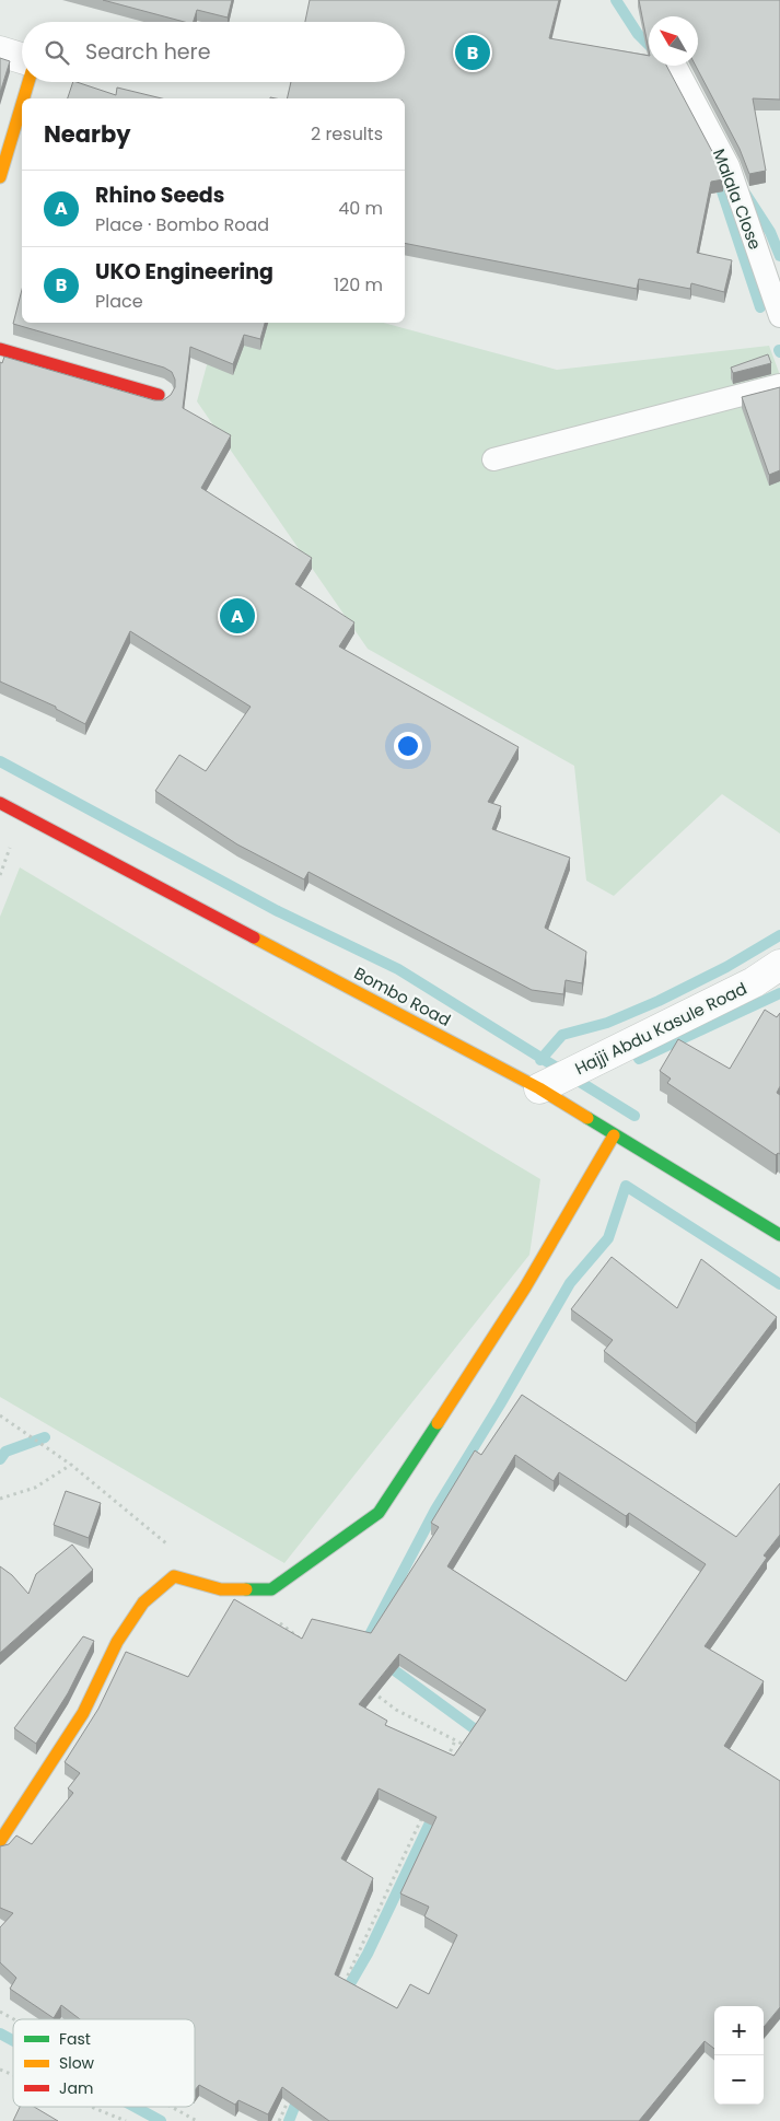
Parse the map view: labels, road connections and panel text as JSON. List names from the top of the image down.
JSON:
{
  "streets": {
    "street": ["Bombo Road", "Hajji Abdu Kasule Road"],
    "lane": ["Malala Close"]
  },
  "crossings": [
    ["Bombo Road", "Hajji Abdu Kasule Road"]
  ],
  "legend": ["Fast", "Slow", "Jam"],
  "north": "top left",
  "page": {
    "search": "Search here",
    "pins": ["B", "A"],
    "heading": ["Nearby", "2 results"],
    "list": [
      {
        "mark": "A",
        "name": "Rhino Seeds",
        "note": "Place · Bombo Road",
        "value": "40 m"
      },
      {
        "mark": "B",
        "name": "UKO Engineering",
        "note": "Place",
        "value": "120 m"
      }
    ],
    "map_buttons": ["+", "−"]
  }
}
